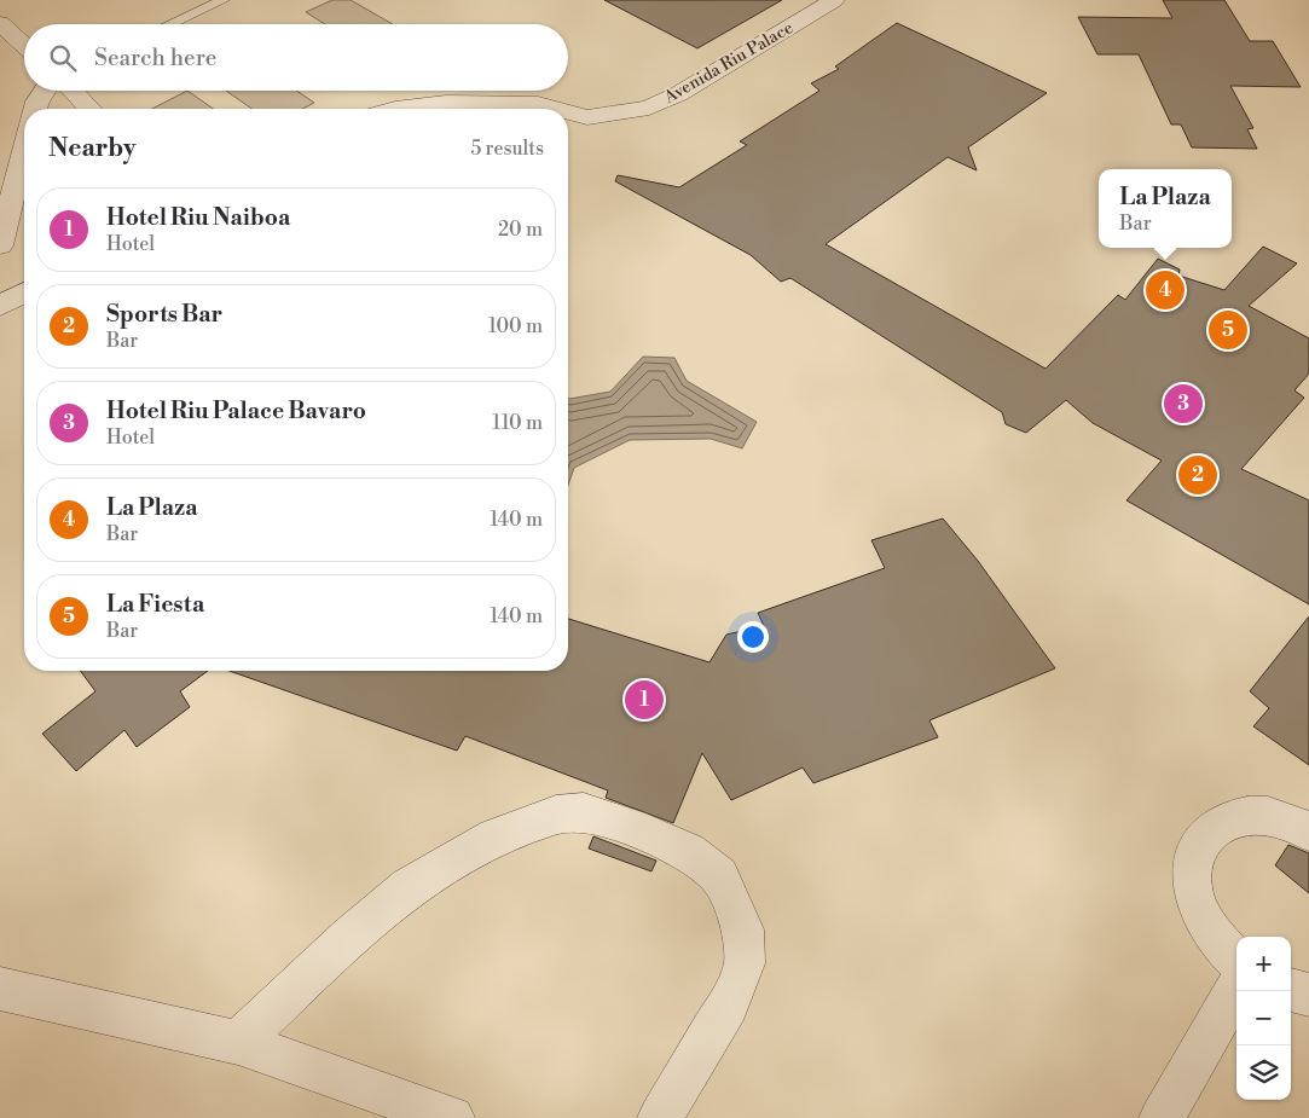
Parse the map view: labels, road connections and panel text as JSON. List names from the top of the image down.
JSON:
{
  "streets": {
    "street": ["Avenida Riu Palace"]
  },
  "page": {
    "search": "Search here",
    "heading": ["Nearby", "5 results"],
    "popup": ["La Plaza", "Bar"],
    "list": [
      {
        "mark": "1",
        "name": "Hotel Riu Naiboa",
        "note": "Hotel",
        "value": "20 m"
      },
      {
        "mark": "2",
        "name": "Sports Bar",
        "note": "Bar",
        "value": "100 m"
      },
      {
        "mark": "3",
        "name": "Hotel Riu Palace Bavaro",
        "note": "Hotel",
        "value": "110 m"
      },
      {
        "mark": "4",
        "name": "La Plaza",
        "note": "Bar",
        "value": "140 m"
      },
      {
        "mark": "5",
        "name": "La Fiesta",
        "note": "Bar",
        "value": "140 m"
      }
    ],
    "pins": [
      "4",
      "5",
      "3",
      "2",
      "1"
    ],
    "map_buttons": ["+", "−"]
  }
}
